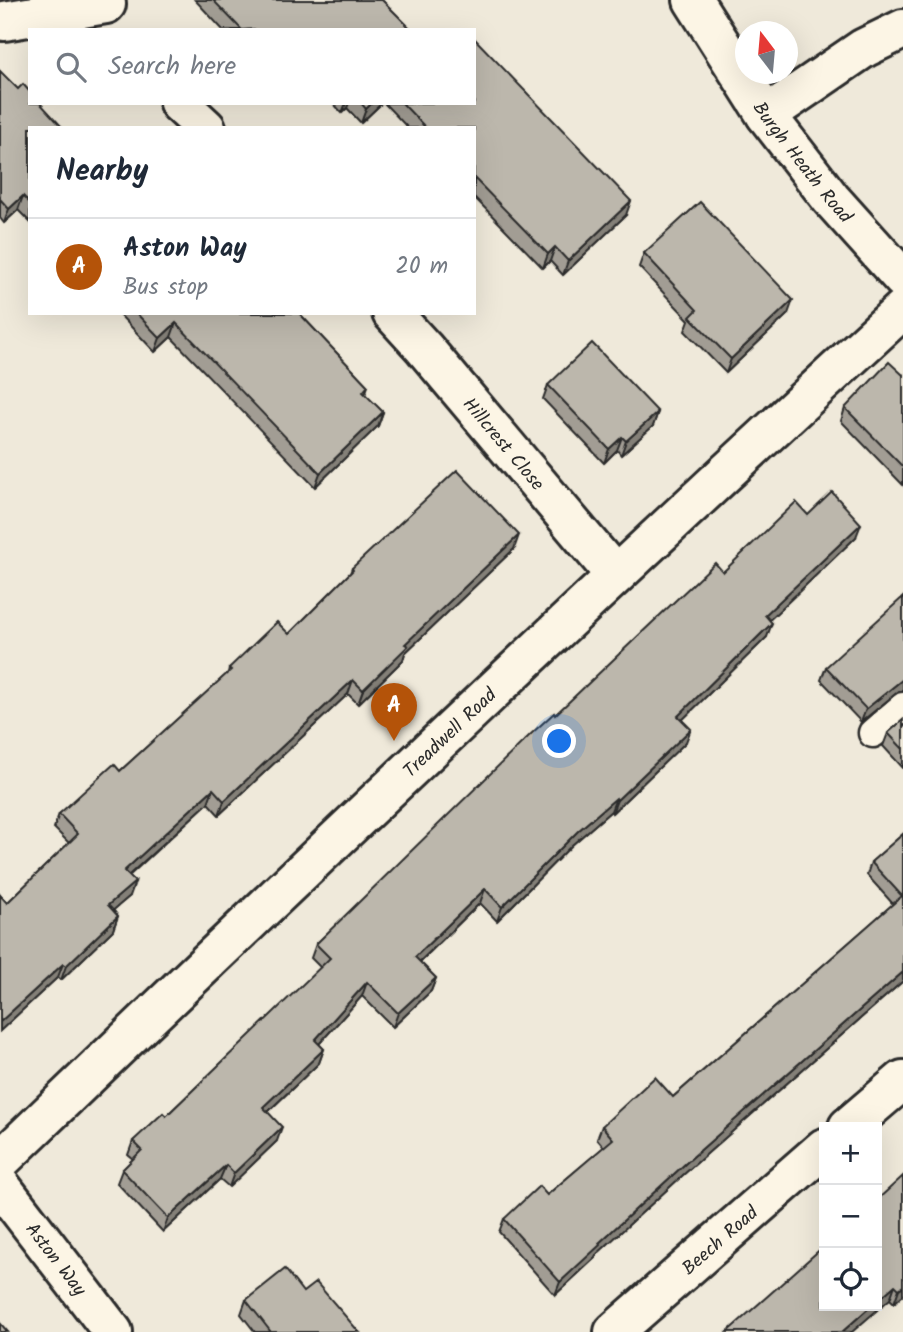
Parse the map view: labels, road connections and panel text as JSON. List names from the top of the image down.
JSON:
{
  "streets": {
    "street": [
      "Burgh Heath Road",
      "Hillcrest Close",
      "Treadwell Road",
      "Beech Road",
      "Aston Way"
    ]
  },
  "crossings": [
    ["Hillcrest Close", "Treadwell Road"]
  ],
  "north": "top",
  "page": {
    "search": "Search here",
    "heading": "Nearby",
    "list": [
      {
        "mark": "A",
        "name": "Aston Way",
        "note": "Bus stop",
        "value": "20 m"
      }
    ],
    "pins": "A",
    "map_buttons": ["+", "−"]
  }
}
